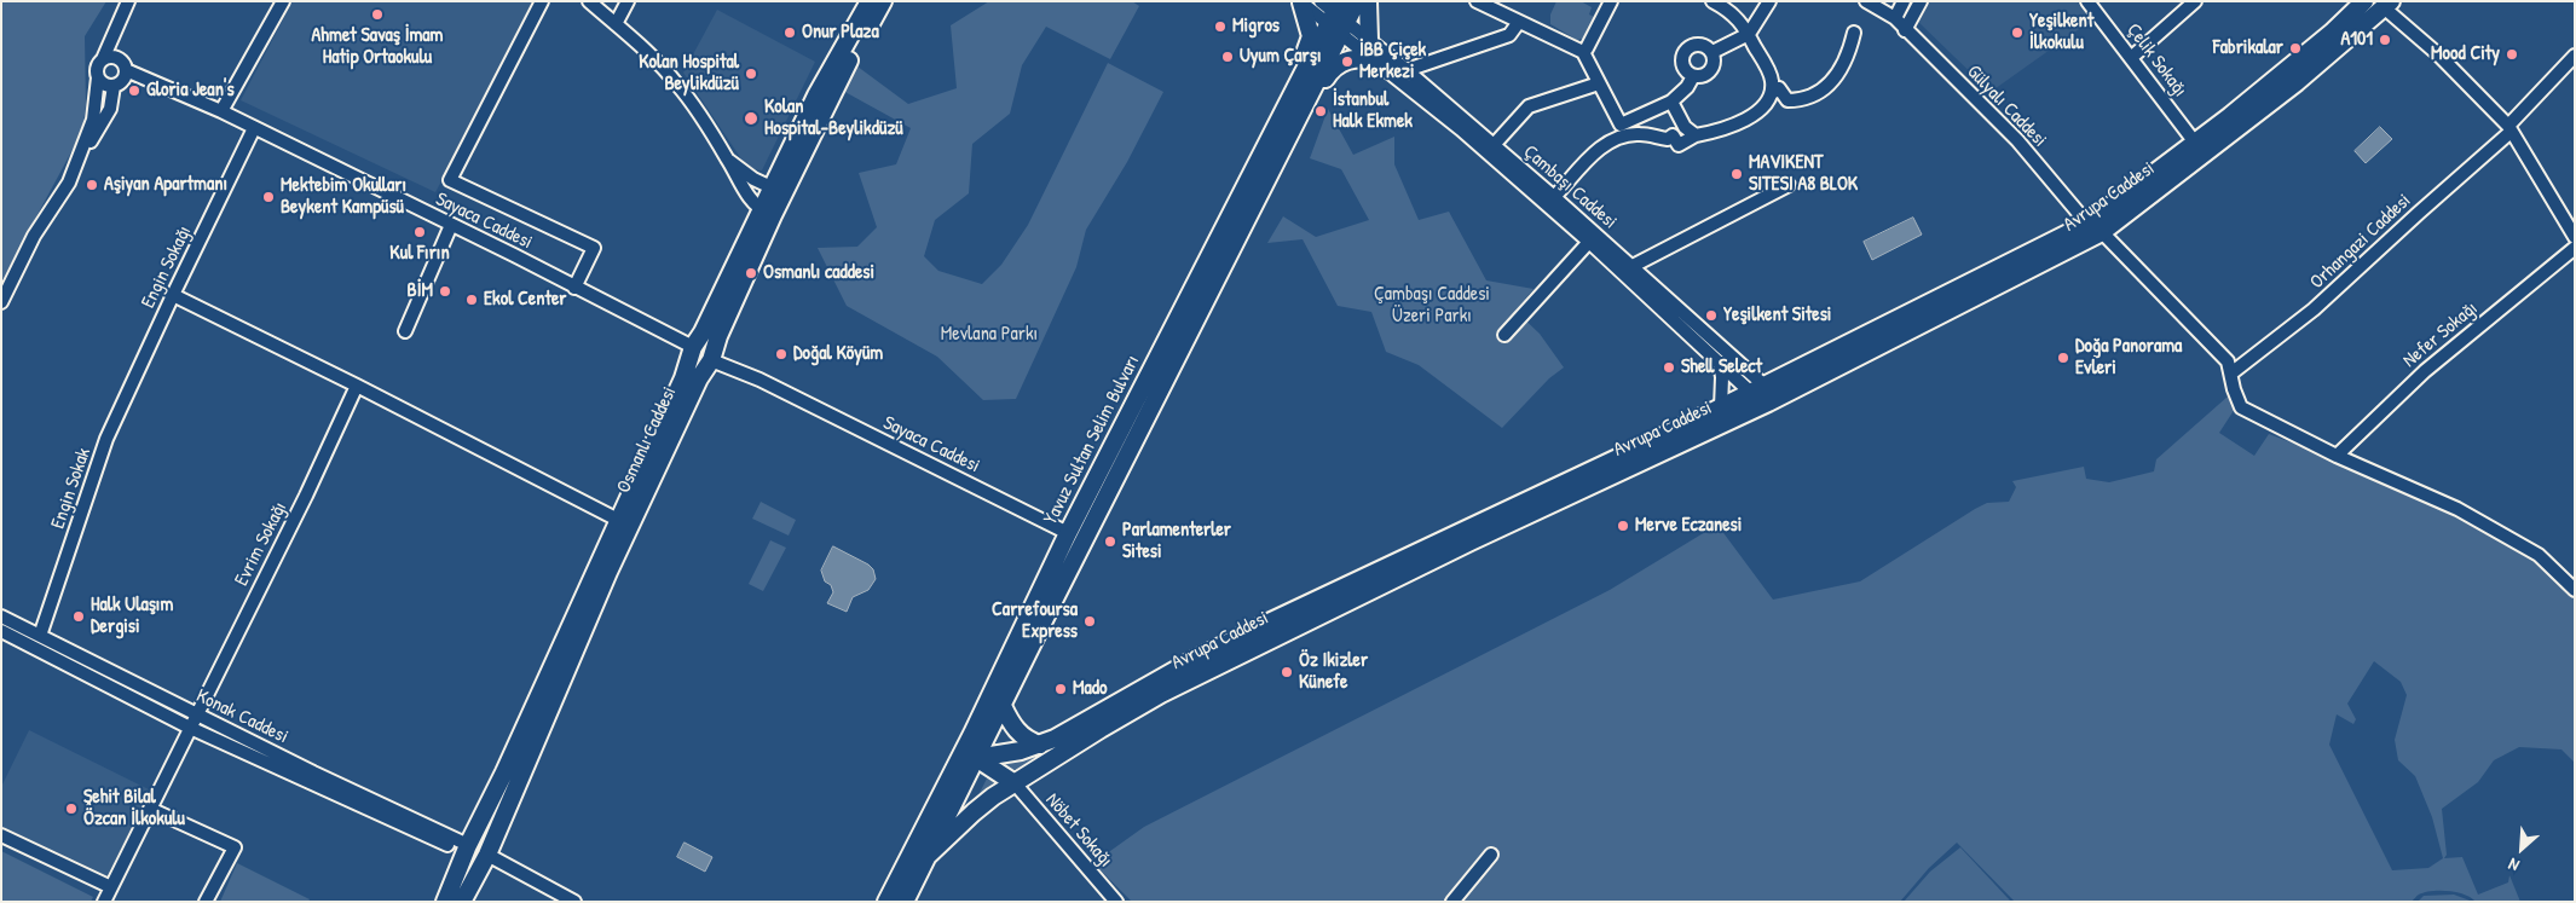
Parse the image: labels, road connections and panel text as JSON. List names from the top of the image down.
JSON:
{
  "streets": {
    "main road": ["Avrupa Caddesi", "Osmanlı Caddesi", "Yavuz Sultan Selim Bulvarı"],
    "street": [
      "Çelik Sokağı",
      "Gülyalı Caddesi",
      "Çambaşı Caddesi",
      "Sayaca Caddesi",
      "Orhangazi Caddesi",
      "Engin Sokağı",
      "Nefer Sokağı",
      "Engin Sokak",
      "Evrim Sokağı",
      "Konak Caddesi",
      "Nöbet Sokağı"
    ]
  },
  "crossings": [
    ["Çelik Sokağı", "Avrupa Caddesi"],
    ["Gülyalı Caddesi", "Avrupa Caddesi"],
    ["Çambaşı Caddesi", "Avrupa Caddesi"],
    ["Çambaşı Caddesi", "Yavuz Sultan Selim Bulvarı"],
    ["Avrupa Caddesi", "Yavuz Sultan Selim Bulvarı"],
    ["Avrupa Caddesi", "Nöbet Sokağı"],
    ["Sayaca Caddesi", "Engin Sokağı"],
    ["Sayaca Caddesi", "Osmanlı Caddesi"],
    ["Sayaca Caddesi", "Yavuz Sultan Selim Bulvarı"],
    ["Engin Sokağı", "Engin Sokak"],
    ["Osmanlı Caddesi", "Evrim Sokağı"],
    ["Osmanlı Caddesi", "Konak Caddesi"],
    ["Engin Sokak", "Konak Caddesi"],
    ["Evrim Sokağı", "Konak Caddesi"]
  ],
  "parks": ["Çambaşı Caddesi Üzeri Parkı", "Mevlana Parkı"],
  "places": [
    "Ahmet Savaş İmam Hatip Ortaokulu",
    "Migros",
    "Onur Plaza",
    "Yeşilkent İlkokulu",
    "A101",
    "Fabrikalar",
    "Mood City",
    "Uyum Çarşı",
    "İBB Çiçek Merkezi",
    "Kolan Hospital Beylikdüzü",
    "Gloria Jean's",
    "İstanbul Halk Ekmek",
    "Kolan Hospital-Beylikdüzü",
    "MAVIKENT SITESI A8 BLOK",
    "Aşiyan Apartmanı",
    "Mektebim Okulları Beykent Kampüsü",
    "Kul Fırın",
    "Osmanlı caddesi",
    "BİM",
    "Ekol Center",
    "Yeşilkent Sitesi",
    "Doğal Köyüm",
    "Doğa Panorama Evleri",
    "Shell Select",
    "Merve Eczanesi",
    "Parlamenterler Sitesi",
    "Halk Ulaşım Dergisi",
    "Carrefoursa Express",
    "Öz Ikizler Künefe",
    "Mado",
    "Şehit Bilal Özcan İlkokulu"
  ],
  "north": "bottom left"
}
